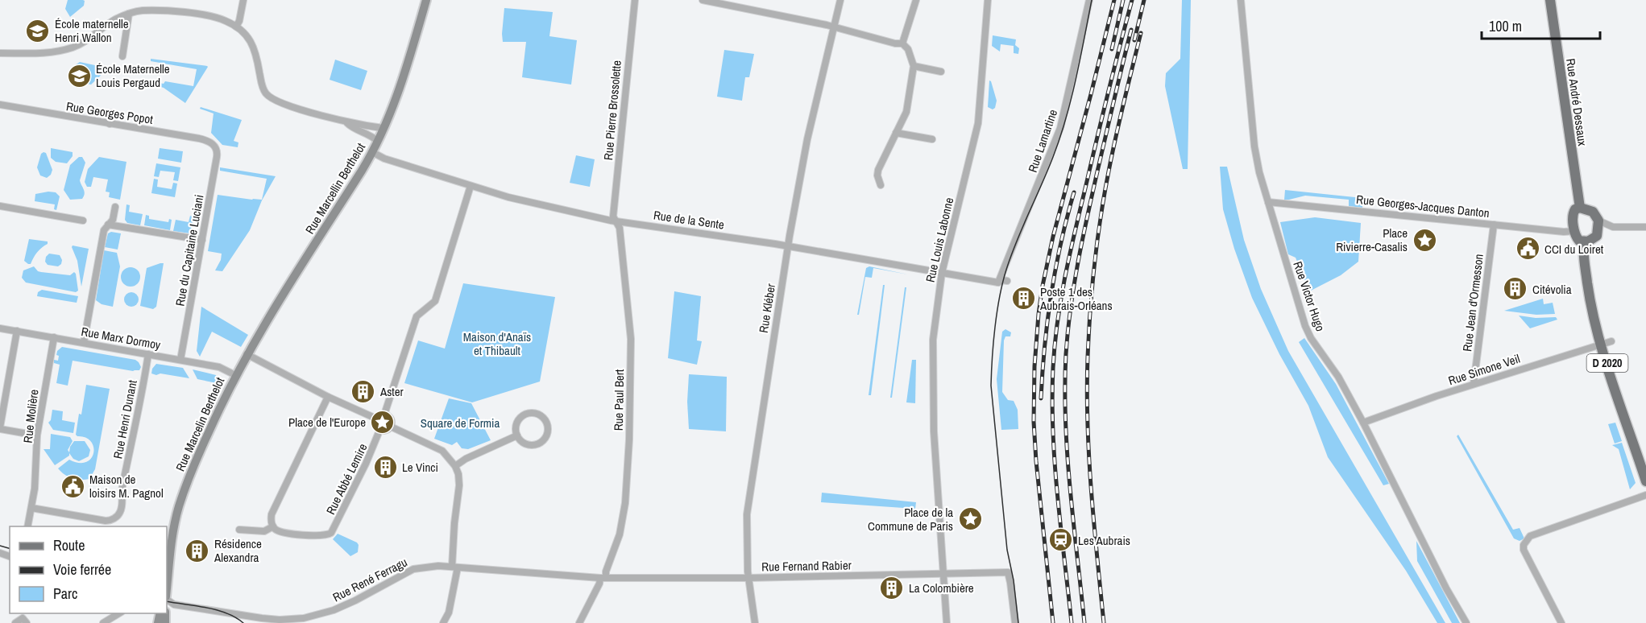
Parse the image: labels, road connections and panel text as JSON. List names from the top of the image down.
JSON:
{
  "streets": {
    "main road": [
      "Rue André Dessaux",
      "Rue Marcellin Berthelot",
      "D 2020",
      "Rue Marcelin Berthelot"
    ],
    "street": [
      "Rue Pierre Brossolette",
      "Rue Georges Popot",
      "Rue Lamartine",
      "Rue Georges-Jacques Danton",
      "Rue de la Sente",
      "Rue Louis Labonne",
      "Rue du Capitaine Luciani",
      "Rue Victor Hugo",
      "Rue Jean d'Ormesson",
      "Rue Kléber",
      "Rue Marx Dormoy",
      "Rue Simone Veil",
      "Rue Paul Bert",
      "Rue Molière",
      "Rue Henri Dunant",
      "Rue Abbé Lemire",
      "Rue Fernand Rabier",
      "Rue René Ferragu"
    ]
  },
  "crossings": [
    ["Rue André Dessaux", "Rue Georges-Jacques Danton"],
    ["Rue André Dessaux", "D 2020"],
    ["Rue Pierre Brossolette", "Rue de la Sente"],
    ["Rue Pierre Brossolette", "Rue Paul Bert"],
    ["Rue Georges Popot", "Rue du Capitaine Luciani"],
    ["Rue Lamartine", "Rue de la Sente"],
    ["Rue Marcellin Berthelot", "Rue de la Sente"],
    ["Rue Marcellin Berthelot", "Rue Marx Dormoy"],
    ["Rue Marcellin Berthelot", "Rue Marcelin Berthelot"],
    ["Rue Georges-Jacques Danton", "Rue Victor Hugo"],
    ["Rue Georges-Jacques Danton", "Rue Jean d'Ormesson"],
    ["Rue Georges-Jacques Danton", "D 2020"],
    ["Rue de la Sente", "Rue Louis Labonne"],
    ["Rue de la Sente", "Rue Kléber"],
    ["Rue de la Sente", "Rue Paul Bert"],
    ["Rue Louis Labonne", "Rue Fernand Rabier"],
    ["Rue du Capitaine Luciani", "Rue Marx Dormoy"],
    ["Rue Victor Hugo", "Rue Simone Veil"],
    ["Rue Jean d'Ormesson", "Rue Simone Veil"],
    ["Rue Kléber", "Rue Fernand Rabier"],
    ["Rue Marx Dormoy", "Rue Molière"],
    ["Rue Marx Dormoy", "Rue Henri Dunant"],
    ["Rue Marx Dormoy", "Rue Marcelin Berthelot"],
    ["D 2020", "Rue Simone Veil"],
    ["Rue Paul Bert", "Rue Fernand Rabier"],
    ["Rue Paul Bert", "Rue René Ferragu"],
    ["Rue Molière", "Rue Henri Dunant"],
    ["Rue Fernand Rabier", "Rue René Ferragu"]
  ],
  "parks": ["Maison d'Anaïs et Thibault", "Square de Formia"],
  "places": {
    "school or university": ["École maternelle Henri Wallon", "École Maternelle Louis Pergaud"],
    "place": ["Place Rivierre-Casalis", "Place de l'Europe", "Place de la Commune de Paris"],
    "public building": ["CCI du Loiret", "Maison de loisirs M. Pagnol"],
    "building": [
      "Citévolia",
      "Poste 1 des Aubrais-Orléans",
      "Aster",
      "Le Vinci",
      "Résidence Alexandra",
      "La Colombière"
    ],
    "station": ["Les Aubrais"]
  },
  "legend": ["Route", "Voie ferrée", "Parc"],
  "scale_bar": "100 m"
}
